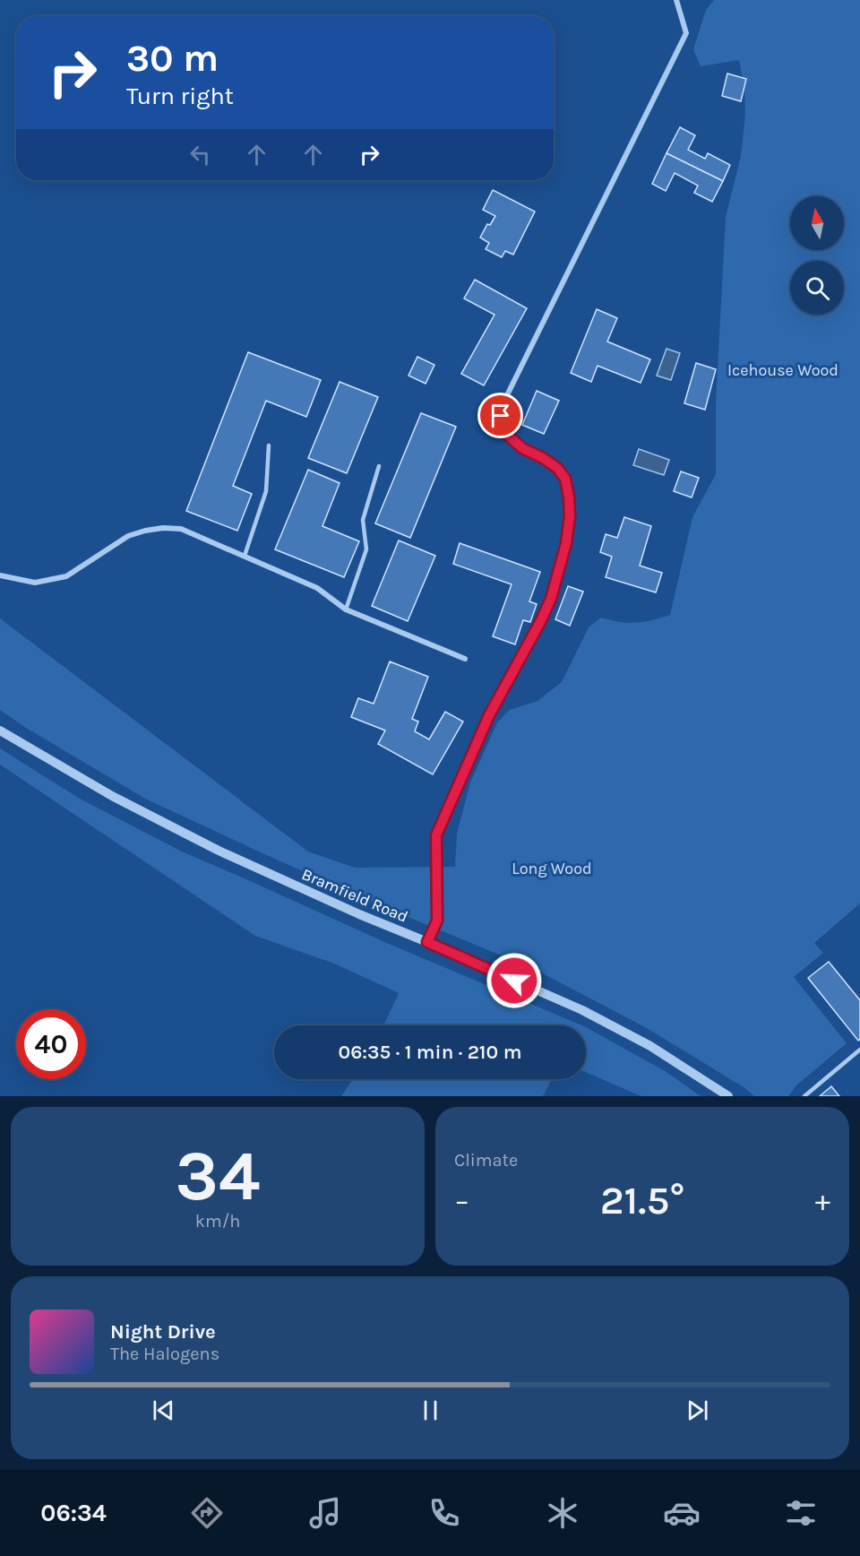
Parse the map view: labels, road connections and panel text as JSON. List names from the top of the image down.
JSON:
{
  "streets": {
    "street": ["Bramfield Road"]
  },
  "parks": ["Icehouse Wood", "Long Wood"],
  "north": "top",
  "page": {
    "turn": ["30 m", "Turn right"],
    "limit": "40",
    "trip": "06:35 · 1 min · 210 m",
    "tile": [
      ["34", "km/h"],
      "Climate"
    ],
    "heat": ["−", "21.5°", "+"],
    "song": ["Night Drive", "The Halogens"],
    "tabs": "06:34"
  }
}
